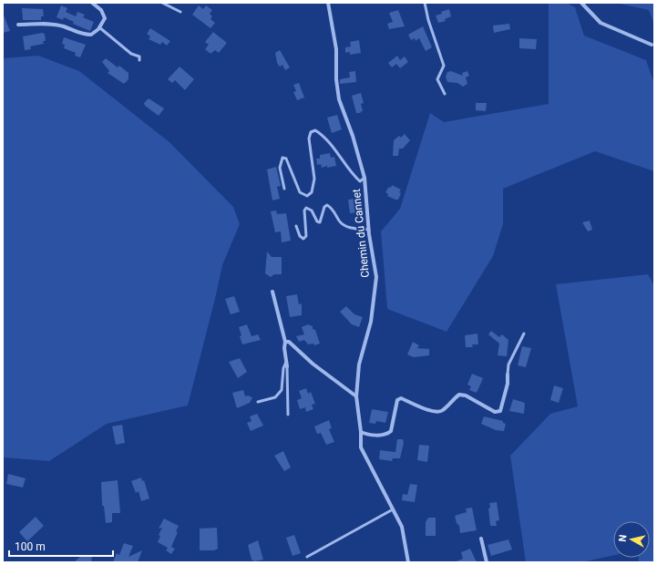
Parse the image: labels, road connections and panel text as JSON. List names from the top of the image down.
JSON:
{
  "streets": {
    "street": ["Chemin du Cannet"]
  },
  "scale_bar": "100 m",
  "north": "left"
}
